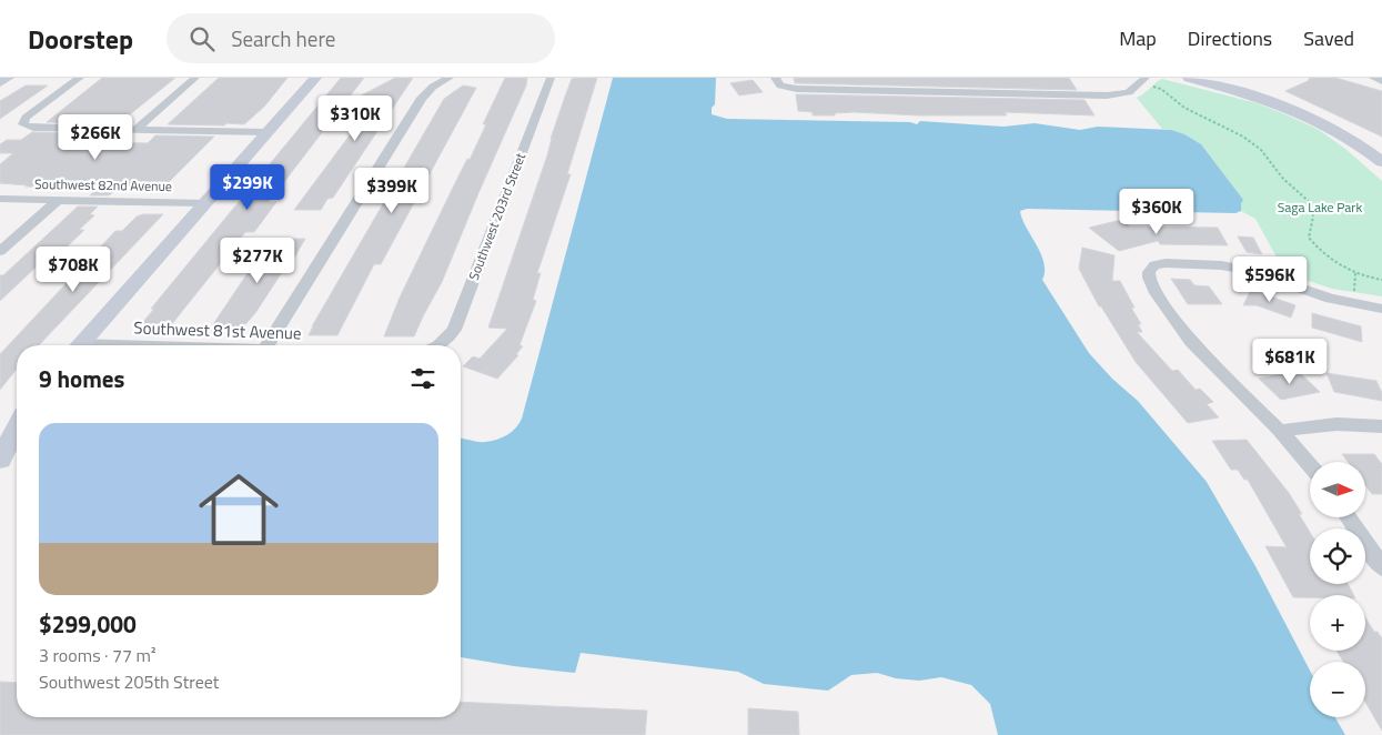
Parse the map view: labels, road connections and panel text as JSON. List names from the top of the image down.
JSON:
{
  "streets": {
    "street": ["Southwest 82nd Avenue", "Southwest 203rd Street"]
  },
  "parks": ["Saga Lake Park"],
  "north": "right",
  "page": {
    "header": "Doorstep",
    "search": "Search here",
    "nav": ["Map", "Directions", "Saved"],
    "price": [
      "$310K",
      "$266K",
      "$299K",
      "$399K",
      "$360K",
      "$277K",
      "$708K",
      "$596K",
      "$681K"
    ],
    "heading": "9 homes",
    "list": [
      {
        "name": "$299,000",
        "note": "3 rooms · 77 m² · Southwest 205th Street"
      }
    ],
    "map_buttons": ["+", "−"]
  }
}
